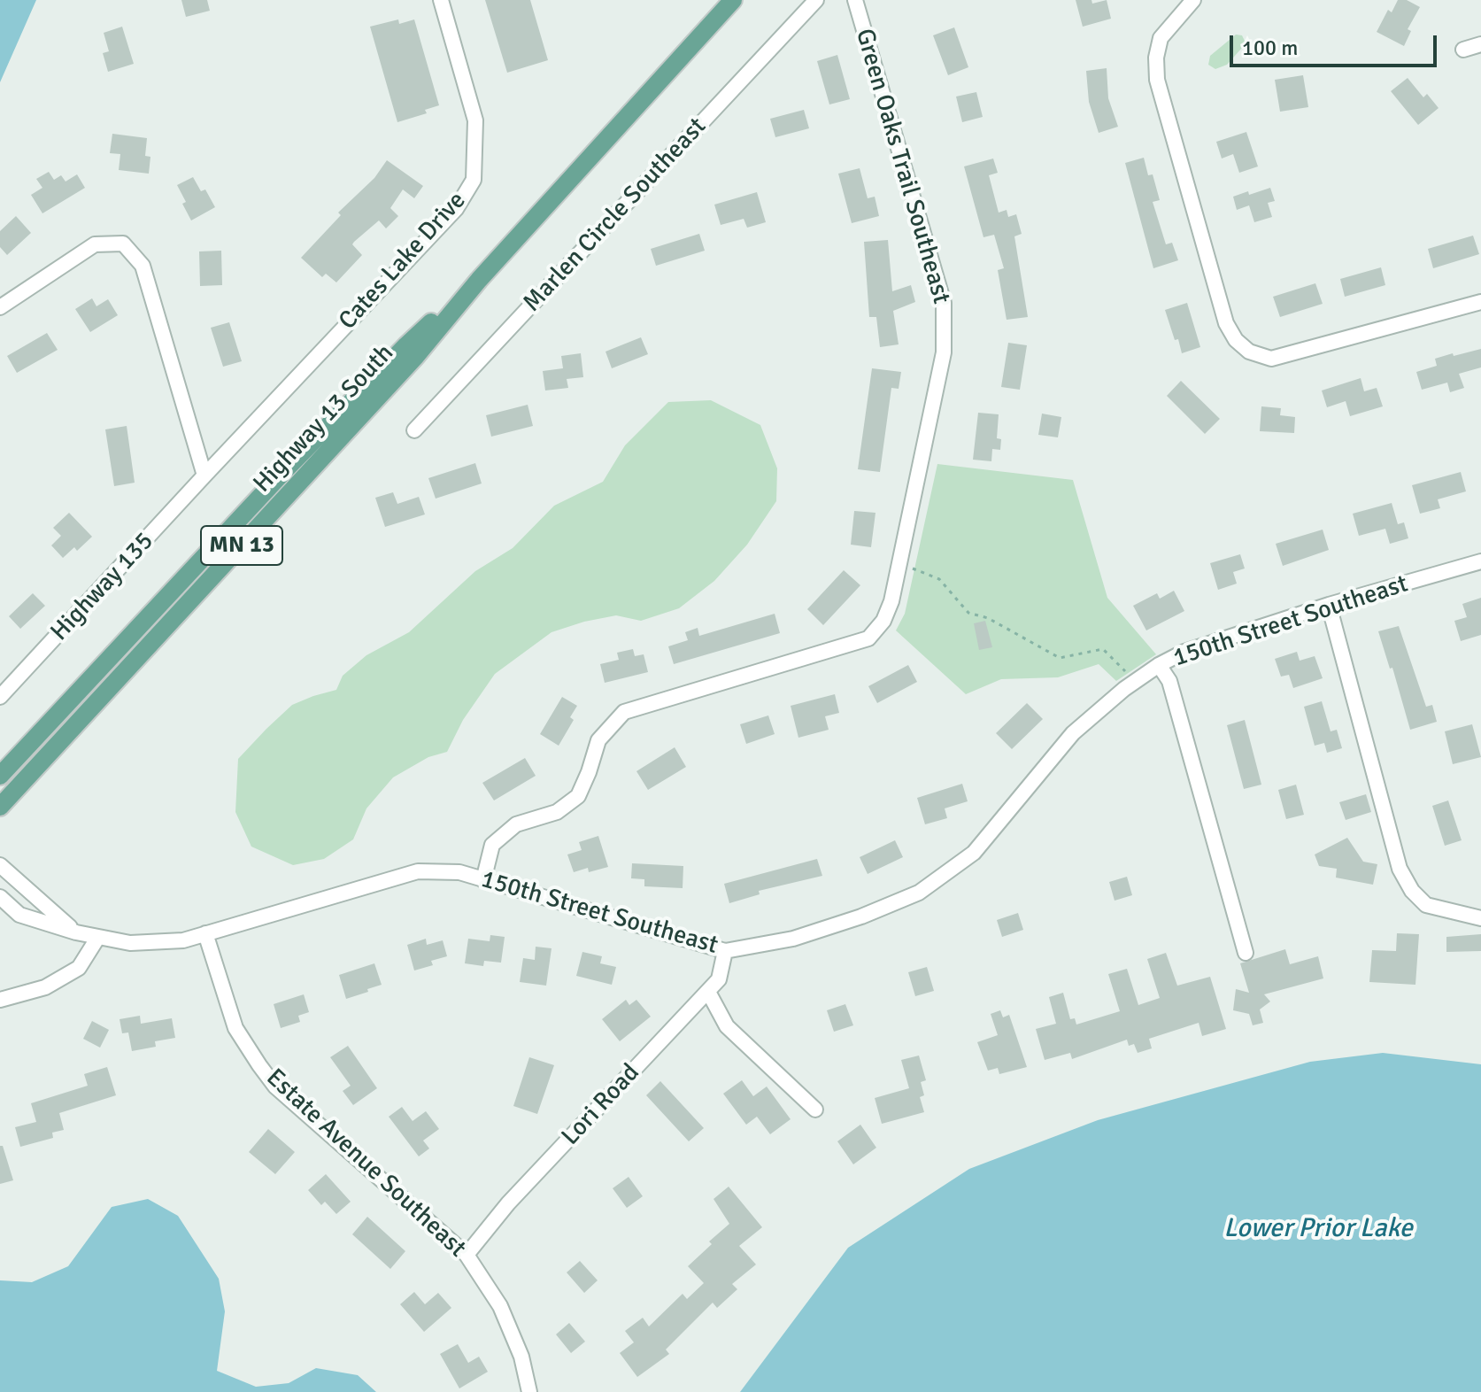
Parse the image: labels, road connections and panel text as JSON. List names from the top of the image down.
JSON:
{
  "streets": {
    "main road": ["Highway 13 South", "MN 13"],
    "street": [
      "Green Oaks Trail Southeast",
      "Marlen Circle Southeast",
      "Cates Lake Drive",
      "Highway 135",
      "150th Street Southeast",
      "Lori Road",
      "Estate Avenue Southeast"
    ]
  },
  "crossings": [
    ["Green Oaks Trail Southeast", "150th Street Southeast"],
    ["Cates Lake Drive", "Highway 135"],
    ["150th Street Southeast", "Lori Road"],
    ["150th Street Southeast", "Estate Avenue Southeast"],
    ["Lori Road", "Estate Avenue Southeast"]
  ],
  "water": ["Lower Prior Lake"],
  "scale_bar": "100 m"
}
